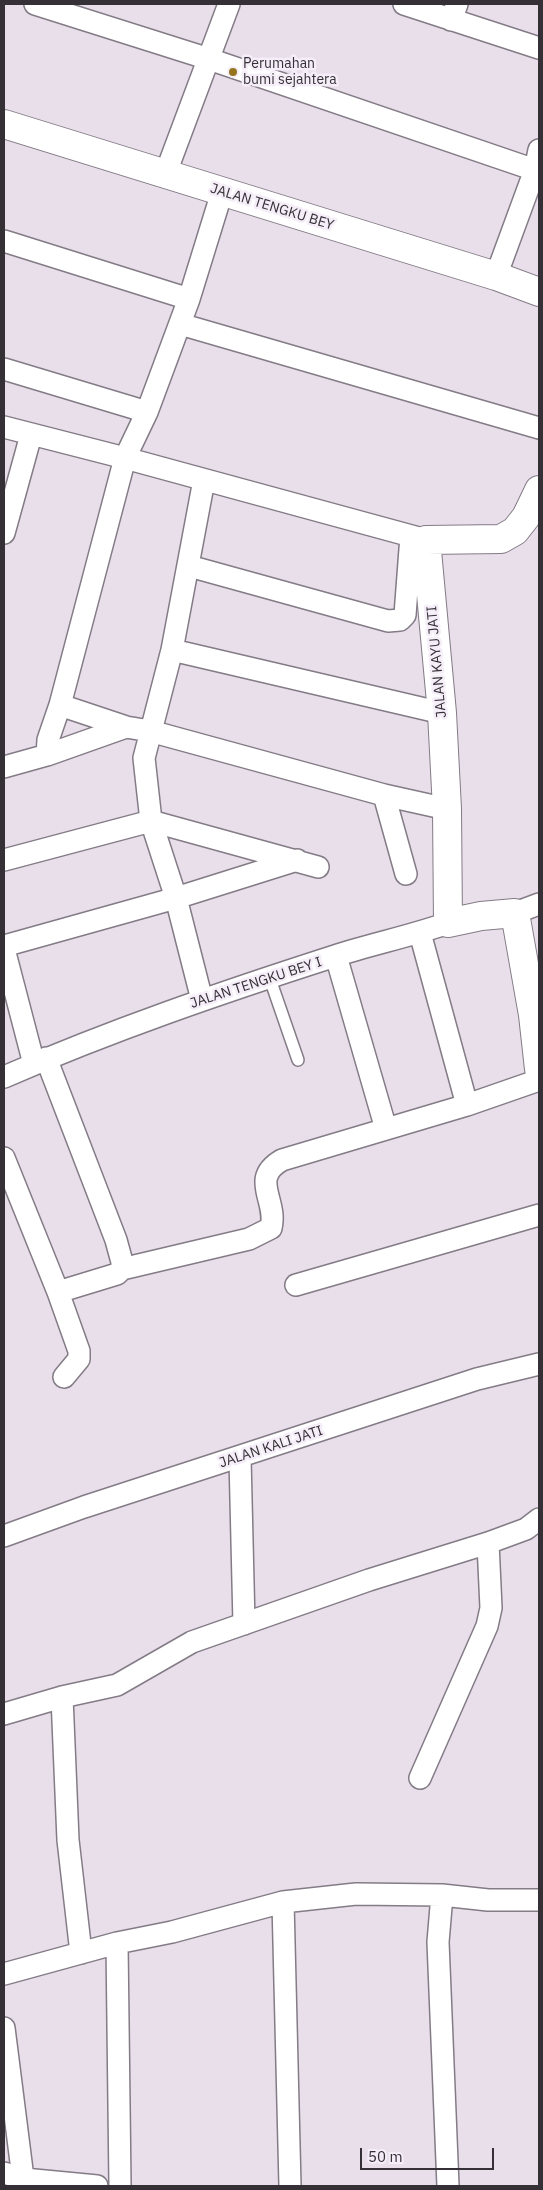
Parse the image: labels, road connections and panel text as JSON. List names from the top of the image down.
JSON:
{
  "streets": {
    "street": [
      "JALAN TENGKU BEY",
      "JALAN KAYU JATI",
      "JALAN TENGKU BEY I",
      "JALAN KALI JATI"
    ]
  },
  "crossings": [
    ["JALAN KAYU JATI", "JALAN TENGKU BEY I"]
  ],
  "places": ["Perumahan bumi sejahtera"],
  "scale_bar": "50 m"
}
